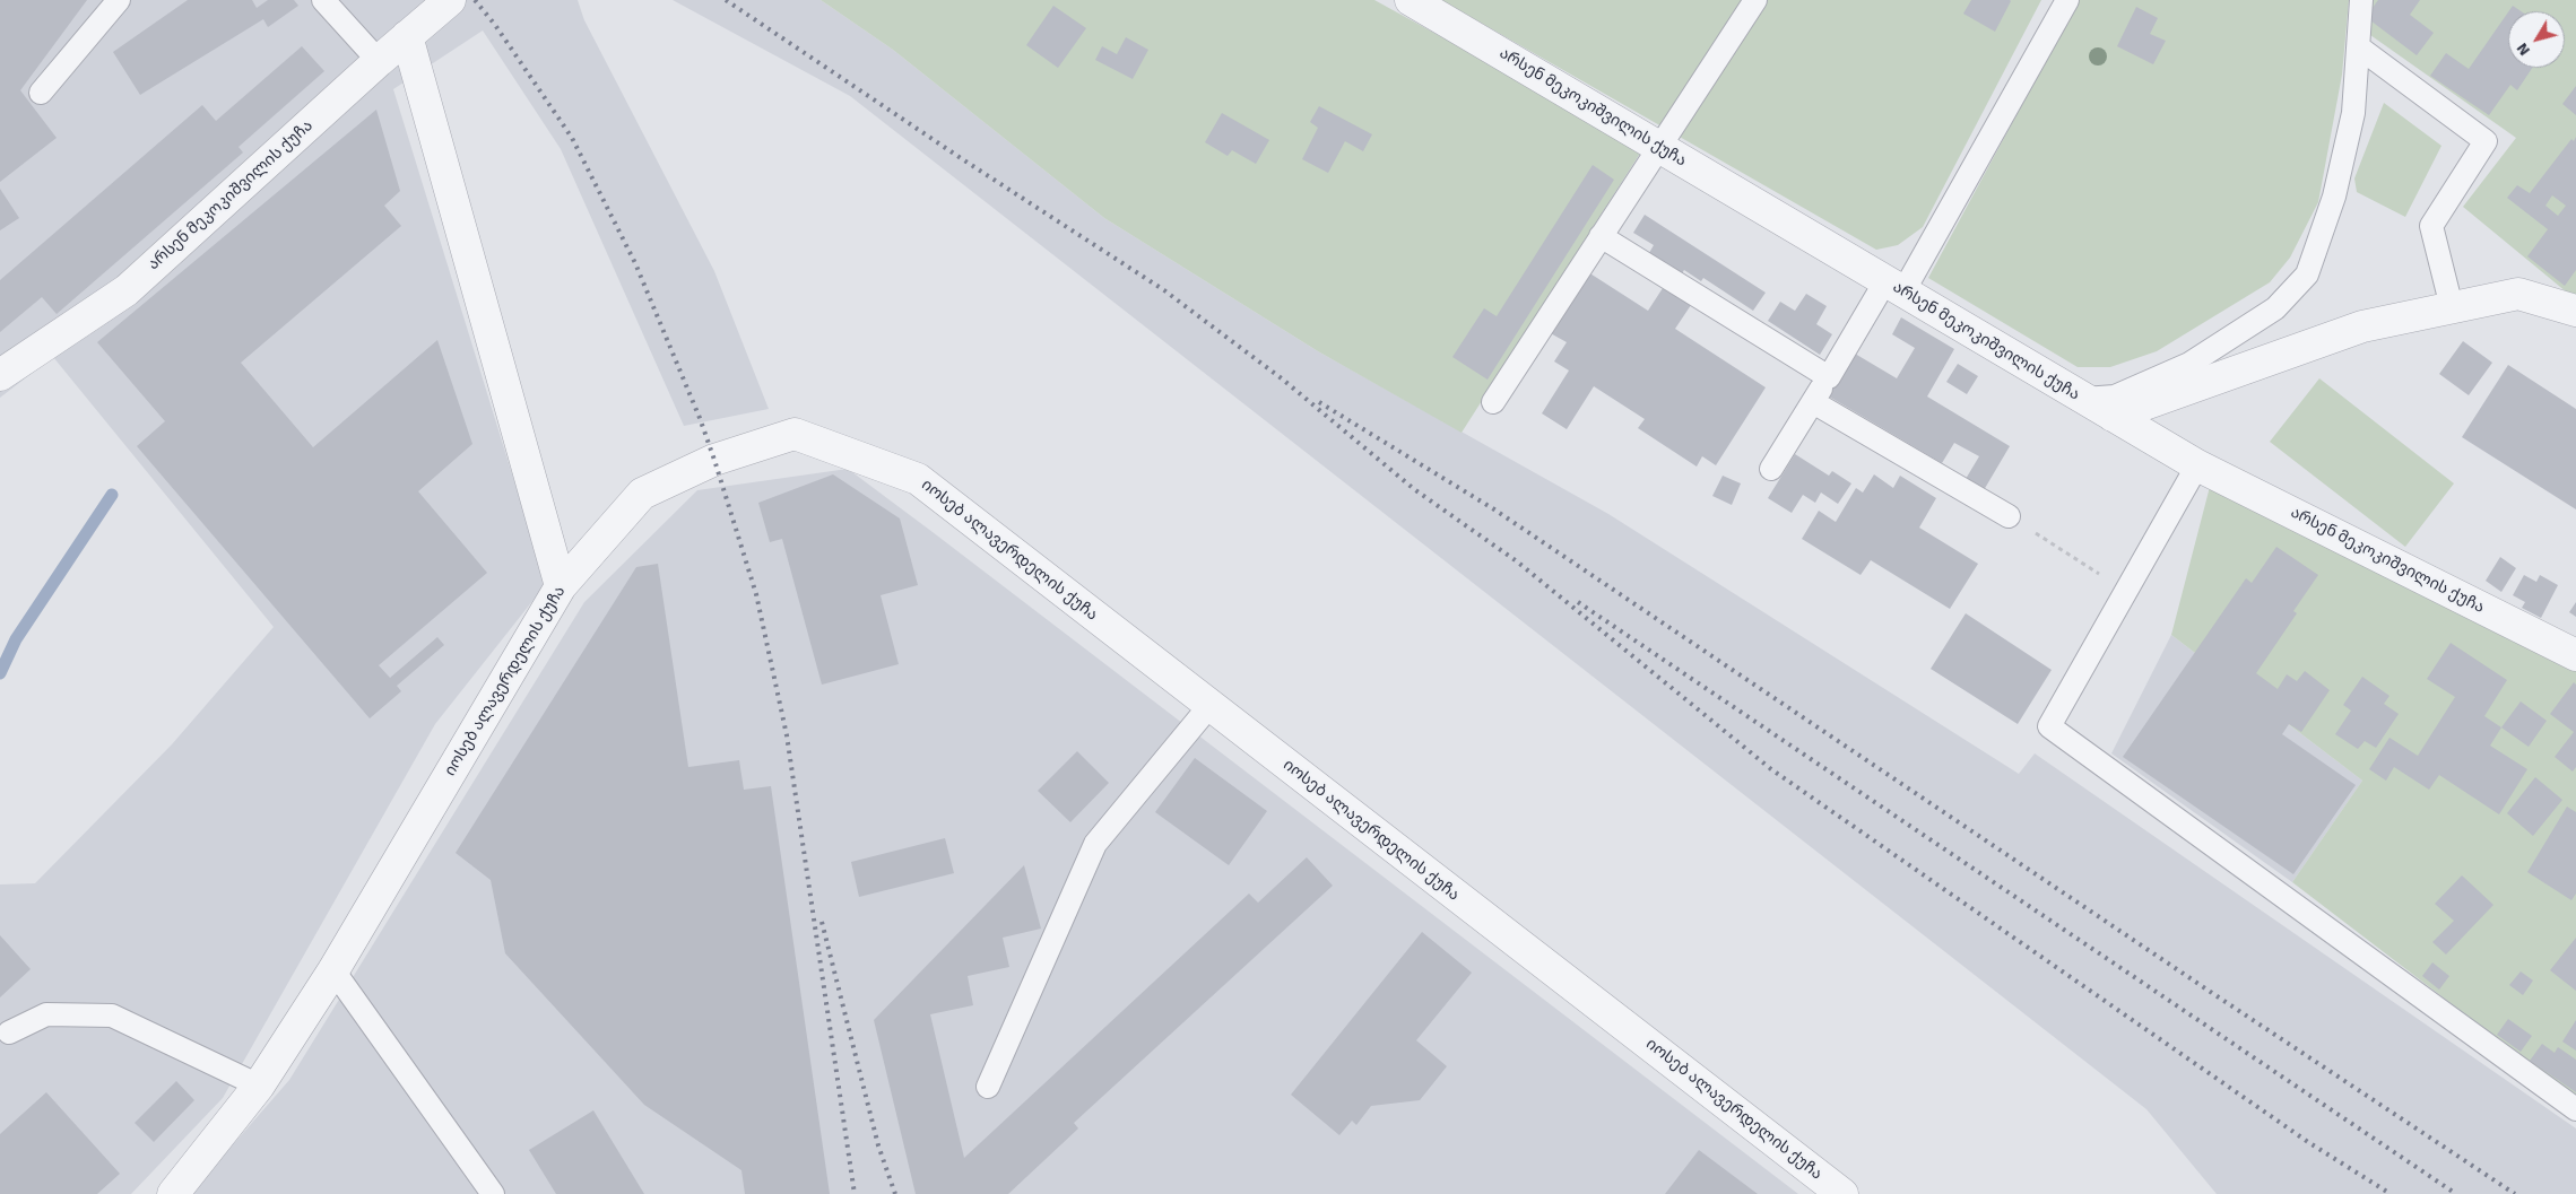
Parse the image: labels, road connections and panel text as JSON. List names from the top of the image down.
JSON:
{
  "streets": {
    "street": ["არსენ მეკოკიშვილის ქუჩა", "იოსებ ალავერდელის ქუჩა"]
  },
  "north": "bottom left"
}
